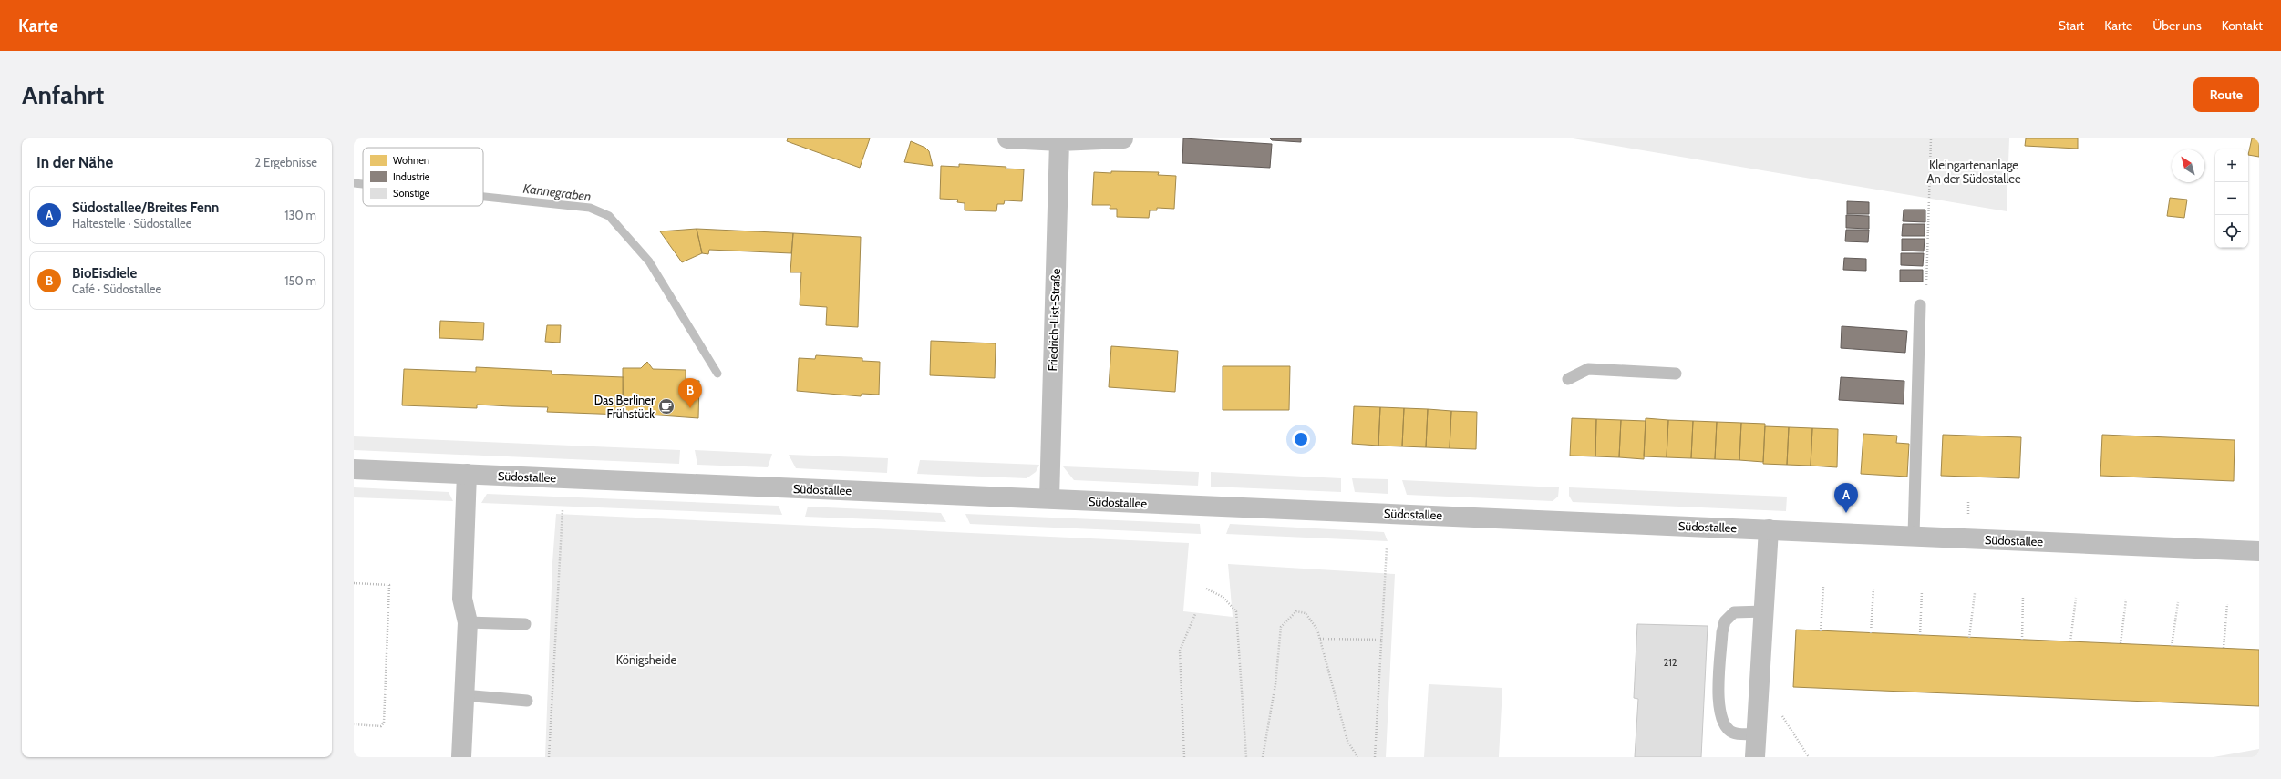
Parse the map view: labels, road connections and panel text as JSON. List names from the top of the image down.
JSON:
{
  "streets": {
    "street": ["Friedrich-List-Straße", "Südostallee"]
  },
  "crossings": [
    ["Friedrich-List-Straße", "Südostallee"]
  ],
  "water": ["Kannegraben"],
  "parks": ["Kleingartenanlage An der Südostallee", "Königsheide"],
  "places": {
    "cafe": ["Das Berliner Frühstück"]
  },
  "house_numbers": ["212"],
  "legend": ["Wohnen", "Industrie", "Sonstige"],
  "north": "top left",
  "page": {
    "header": "Karte",
    "nav": [
      "Start",
      "Karte",
      "Über uns",
      "Kontakt"
    ],
    "buttons": "Route",
    "title": "Anfahrt",
    "heading": ["In der Nähe", "2 Ergebnisse"],
    "map_buttons": ["+", "−"],
    "list": [
      {
        "mark": "A",
        "name": "Südostallee/Breites Fenn",
        "note": "Haltestelle · Südostallee",
        "value": "130 m"
      },
      {
        "mark": "B",
        "name": "BioEisdiele",
        "note": "Café · Südostallee",
        "value": "150 m"
      }
    ],
    "pins": ["B", "A"]
  }
}
